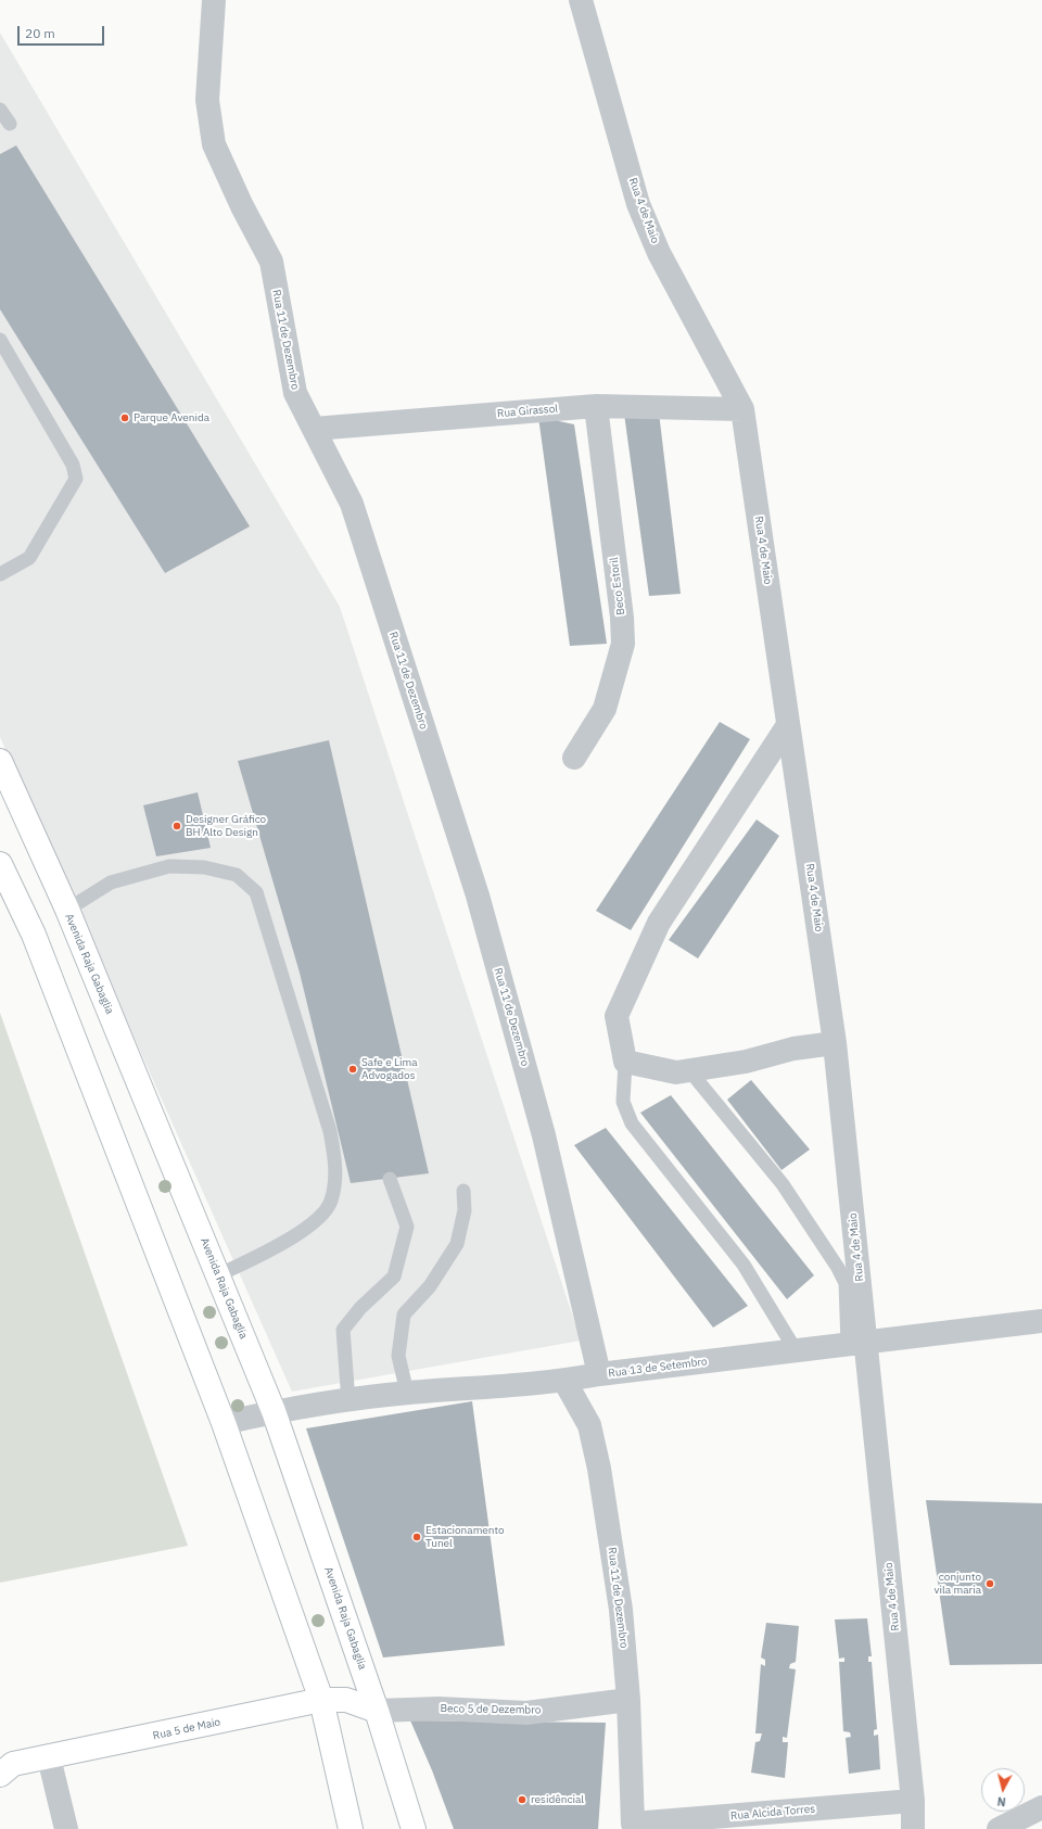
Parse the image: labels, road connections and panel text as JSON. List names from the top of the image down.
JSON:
{
  "streets": {
    "main road": ["Avenida Raja Gabaglia", "Rua 5 de Maio"],
    "street": [
      "Rua 4 de Maio",
      "Rua 11 de Dezembro",
      "Rua Girassol",
      "Beco Estoril",
      "Rua 13 de Setembro",
      "Beco 5 de Dezembro",
      "Rua Alcida Torres"
    ]
  },
  "crossings": [
    ["Rua 4 de Maio", "Rua Girassol"],
    ["Rua 4 de Maio", "Rua 13 de Setembro"],
    ["Rua 4 de Maio", "Rua Alcida Torres"],
    ["Rua 11 de Dezembro", "Rua Girassol"],
    ["Rua 11 de Dezembro", "Rua 13 de Setembro"],
    ["Rua 11 de Dezembro", "Beco 5 de Dezembro"],
    ["Rua 11 de Dezembro", "Rua Alcida Torres"],
    ["Rua Girassol", "Beco Estoril"],
    ["Avenida Raja Gabaglia", "Rua 13 de Setembro"],
    ["Avenida Raja Gabaglia", "Beco 5 de Dezembro"],
    ["Avenida Raja Gabaglia", "Rua 5 de Maio"],
    ["Beco 5 de Dezembro", "Rua 5 de Maio"]
  ],
  "places": [
    "Parque Avenida",
    "Designer Gráfico BH Alto Design",
    "Safe e Lima Advogados",
    "Estacionamento Tunel",
    "conjunto vila maria",
    "residêncial"
  ],
  "scale_bar": "20 m",
  "north": "bottom"
}
